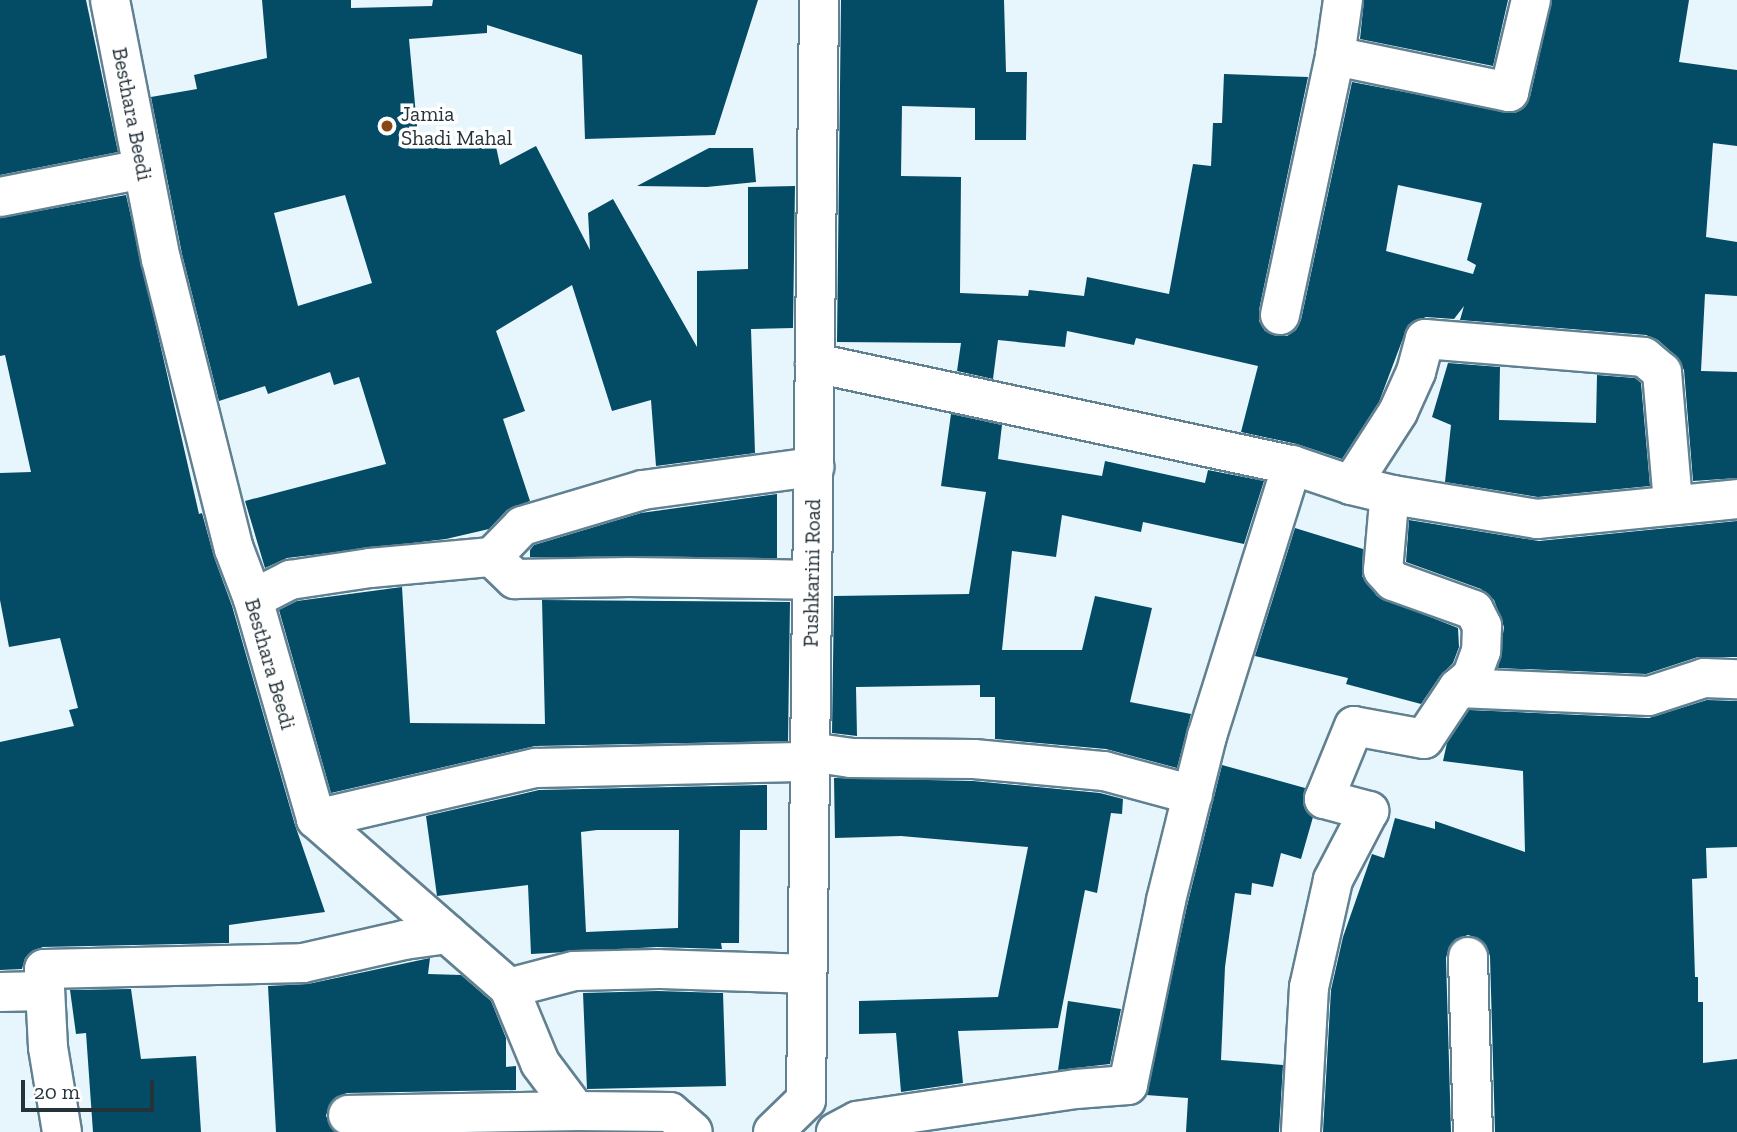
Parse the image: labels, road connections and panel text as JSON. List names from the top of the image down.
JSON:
{
  "streets": {
    "street": ["Besthara Beedi", "Pushkarini Road"]
  },
  "places": ["Jamia Shadi Mahal"],
  "scale_bar": "20 m"
}
